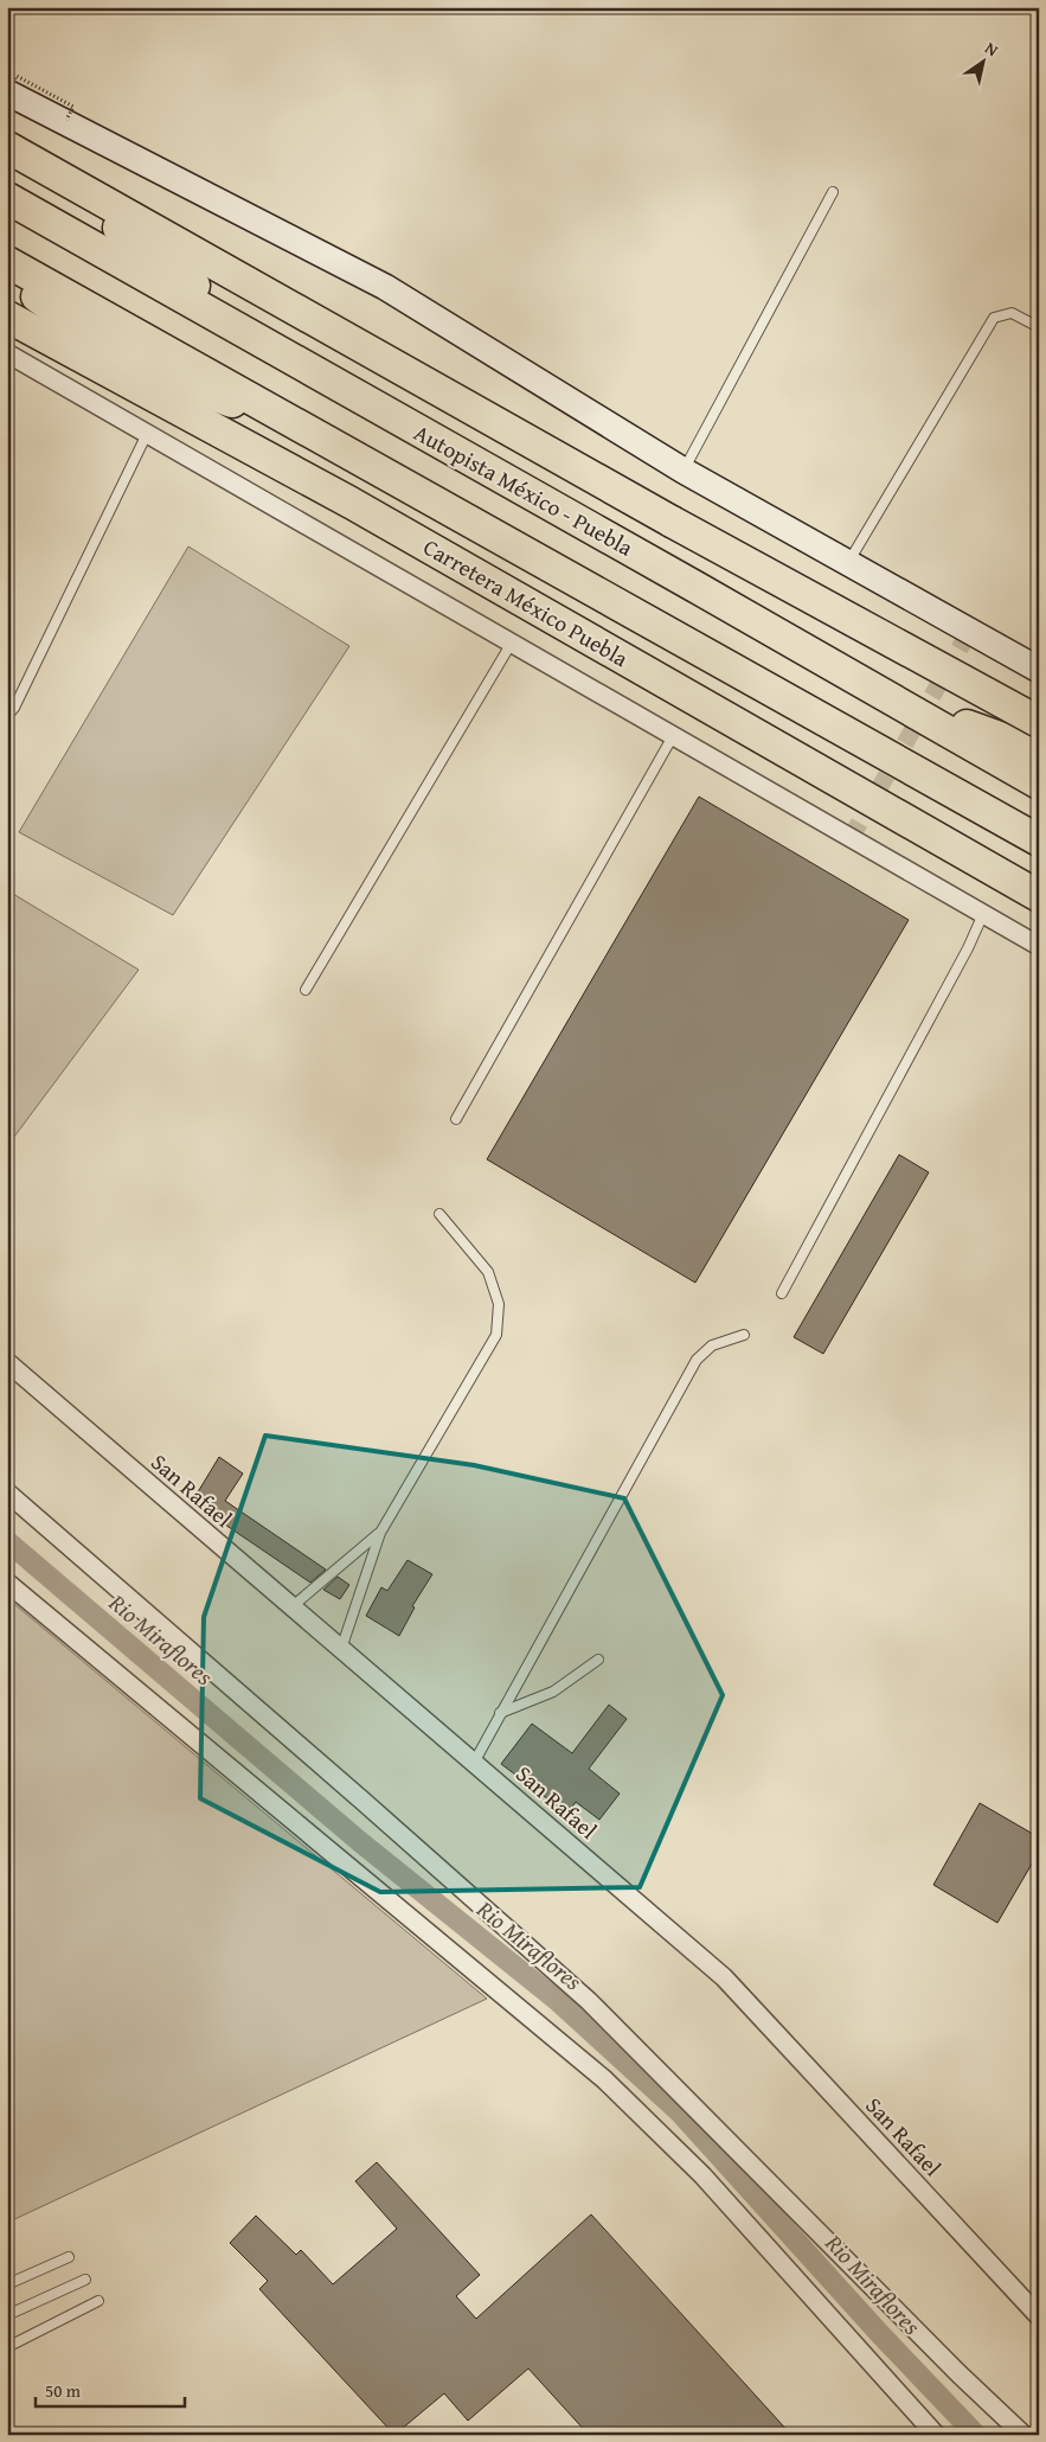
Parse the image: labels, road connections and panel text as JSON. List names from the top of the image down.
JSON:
{
  "streets": {
    "highway": ["Autopista México - Puebla", "Carretera México Puebla"],
    "street": ["San Rafael"]
  },
  "water": ["Rio Miraflores"],
  "scale_bar": "50 m",
  "north": "top right"
}
